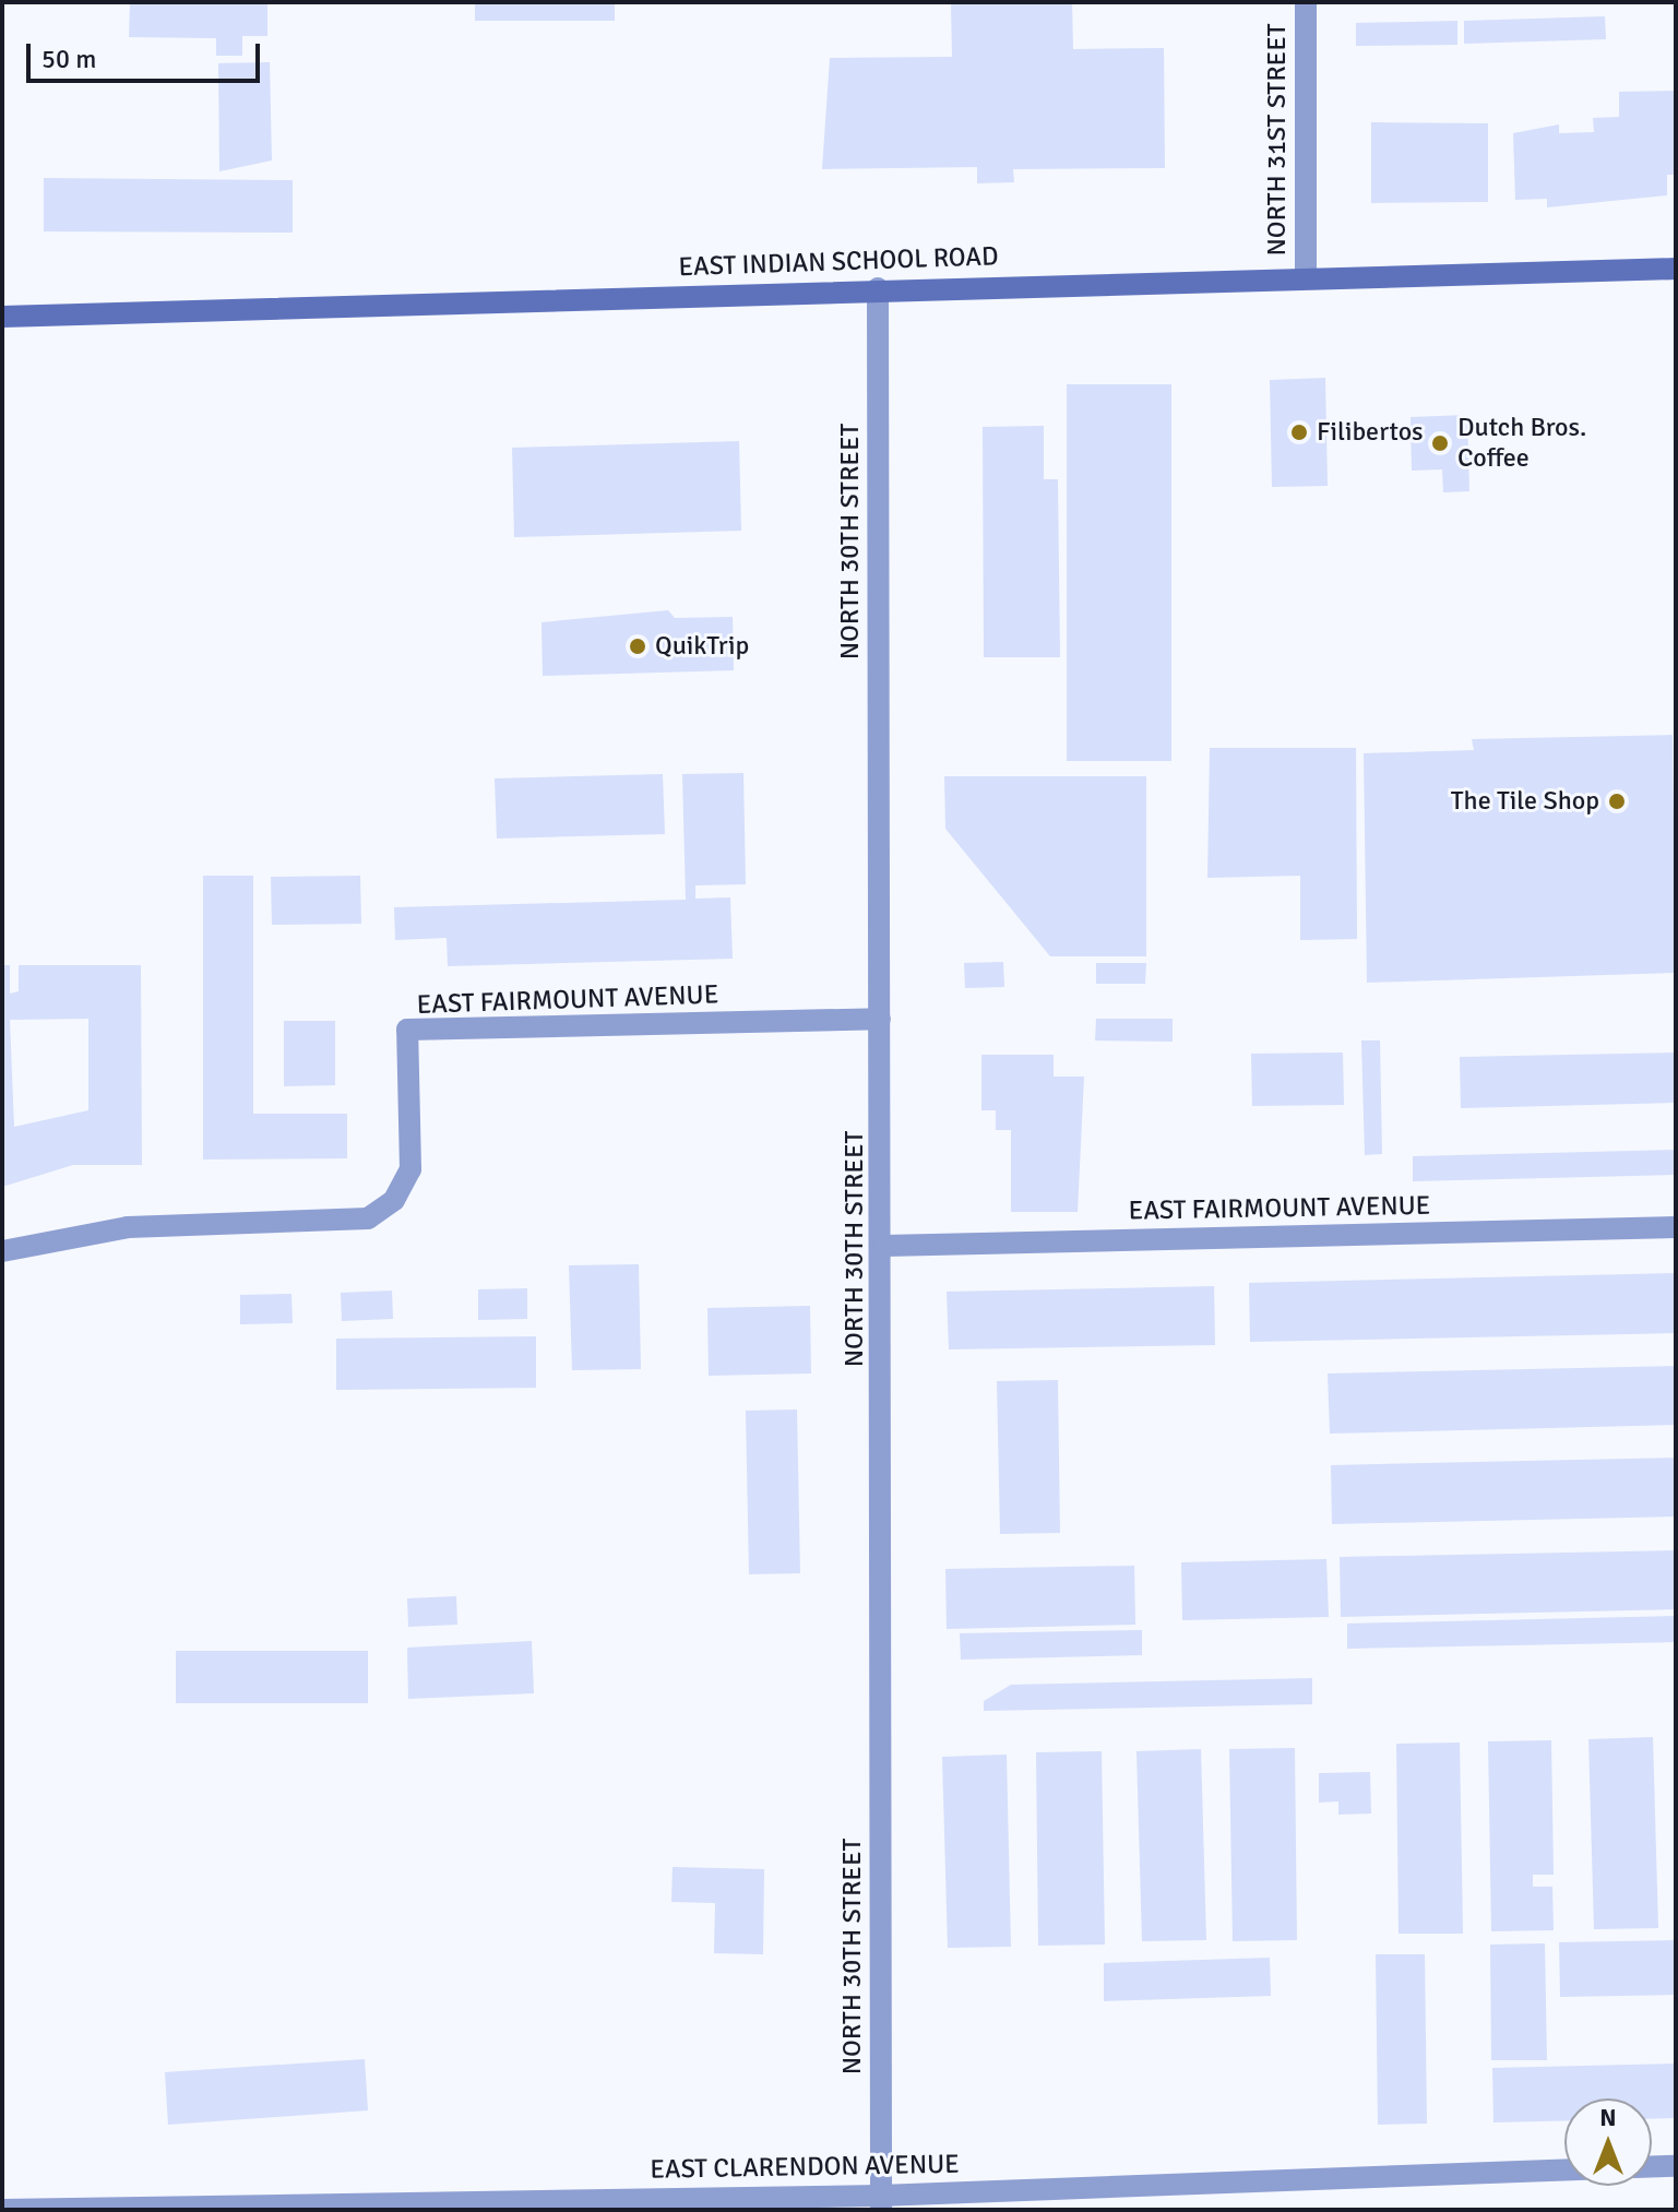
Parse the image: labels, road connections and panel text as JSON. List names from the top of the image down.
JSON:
{
  "streets": {
    "main road": ["EAST INDIAN SCHOOL ROAD"],
    "street": [
      "NORTH 31ST STREET",
      "NORTH 30TH STREET",
      "EAST FAIRMOUNT AVENUE",
      "EAST CLARENDON AVENUE"
    ]
  },
  "crossings": [
    ["NORTH 31ST STREET", "EAST INDIAN SCHOOL ROAD"],
    ["EAST INDIAN SCHOOL ROAD", "NORTH 30TH STREET"],
    ["NORTH 30TH STREET", "EAST FAIRMOUNT AVENUE"],
    ["NORTH 30TH STREET", "EAST CLARENDON AVENUE"]
  ],
  "places": [
    "Filibertos",
    "Dutch Bros. Coffee",
    "QuikTrip",
    "The Tile Shop"
  ],
  "scale_bar": "50 m",
  "north": "top"
}
